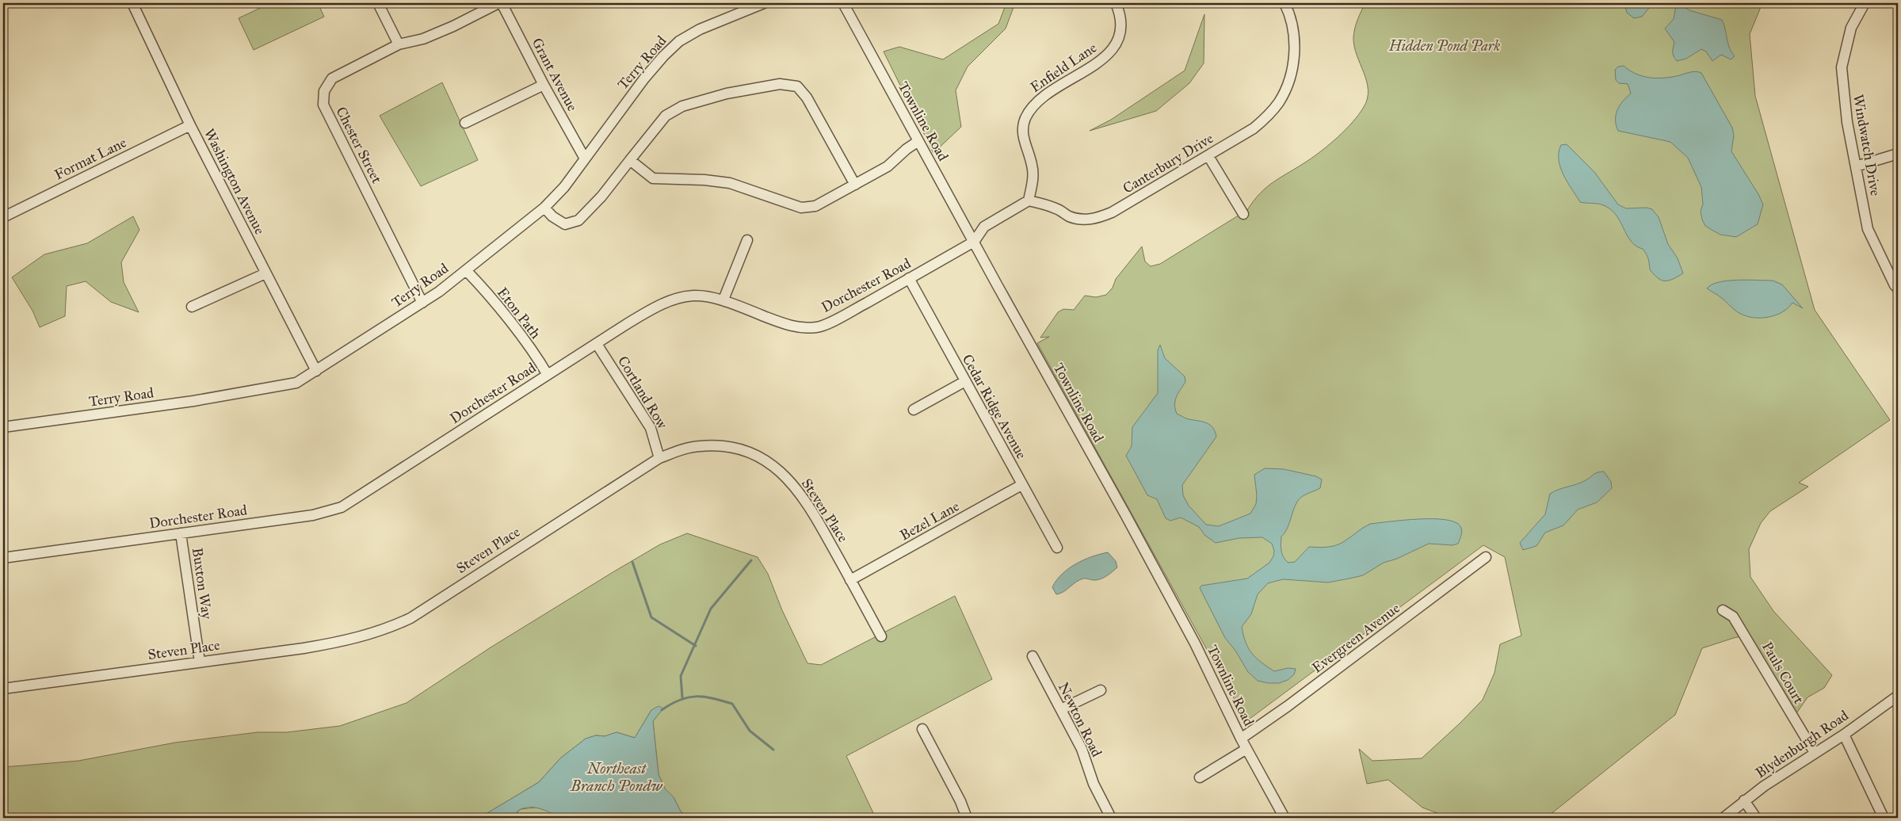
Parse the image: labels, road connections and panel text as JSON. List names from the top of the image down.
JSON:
{
  "streets": {
    "street": [
      "Terry Road",
      "Enfield Lane",
      "Grant Avenue",
      "Townline Road",
      "Chester Street",
      "Windwatch Drive",
      "Format Lane",
      "Canterbury Drive",
      "Washington Avenue",
      "Dorchester Road",
      "Eton Path",
      "Cortland Row",
      "Cedar Ridge Avenue",
      "Steven Place",
      "Bezel Lane",
      "Buxton Way",
      "Evergreen Avenue",
      "Pauls Court",
      "Newton Road",
      "Blydenburgh Road"
    ]
  },
  "crossings": [
    ["Terry Road", "Grant Avenue"],
    ["Terry Road", "Chester Street"],
    ["Terry Road", "Washington Avenue"],
    ["Terry Road", "Eton Path"],
    ["Enfield Lane", "Canterbury Drive"],
    ["Townline Road", "Dorchester Road"],
    ["Townline Road", "Evergreen Avenue"],
    ["Format Lane", "Washington Avenue"],
    ["Dorchester Road", "Eton Path"],
    ["Dorchester Road", "Cortland Row"],
    ["Dorchester Road", "Cedar Ridge Avenue"],
    ["Dorchester Road", "Buxton Way"],
    ["Cortland Row", "Steven Place"],
    ["Cedar Ridge Avenue", "Bezel Lane"],
    ["Steven Place", "Bezel Lane"],
    ["Steven Place", "Buxton Way"],
    ["Pauls Court", "Blydenburgh Road"]
  ],
  "water": ["Northeast Branch Pondw"],
  "parks": ["Hidden Pond Park"]
}
